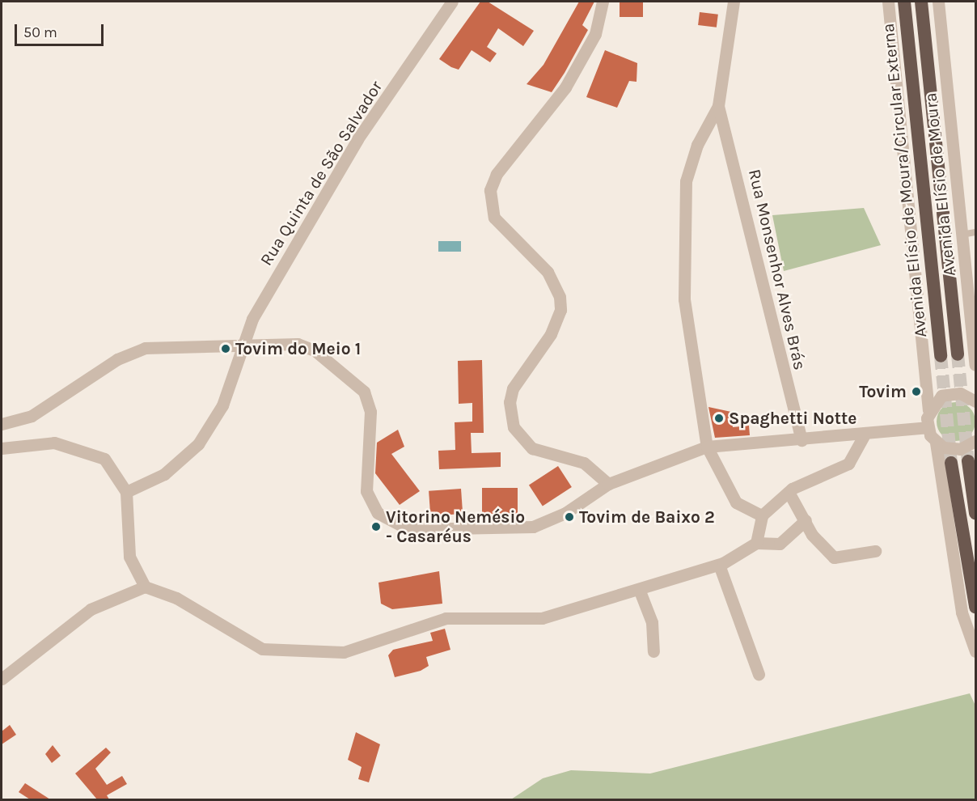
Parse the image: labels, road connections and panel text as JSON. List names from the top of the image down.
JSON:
{
  "streets": {
    "highway": ["Avenida Elísio de Moura/Circular Externa"],
    "street": ["Rua Quinta de São Salvador", "Avenida Elísio de Moura", "Rua Monsenhor Alves Brás"]
  },
  "places": [
    "Tovim do Meio 1",
    "Tovim",
    "Spaghetti Notte",
    "Tovim de Baixo 2",
    "Vitorino Nemésio - Casaréus"
  ],
  "scale_bar": "50 m"
}
